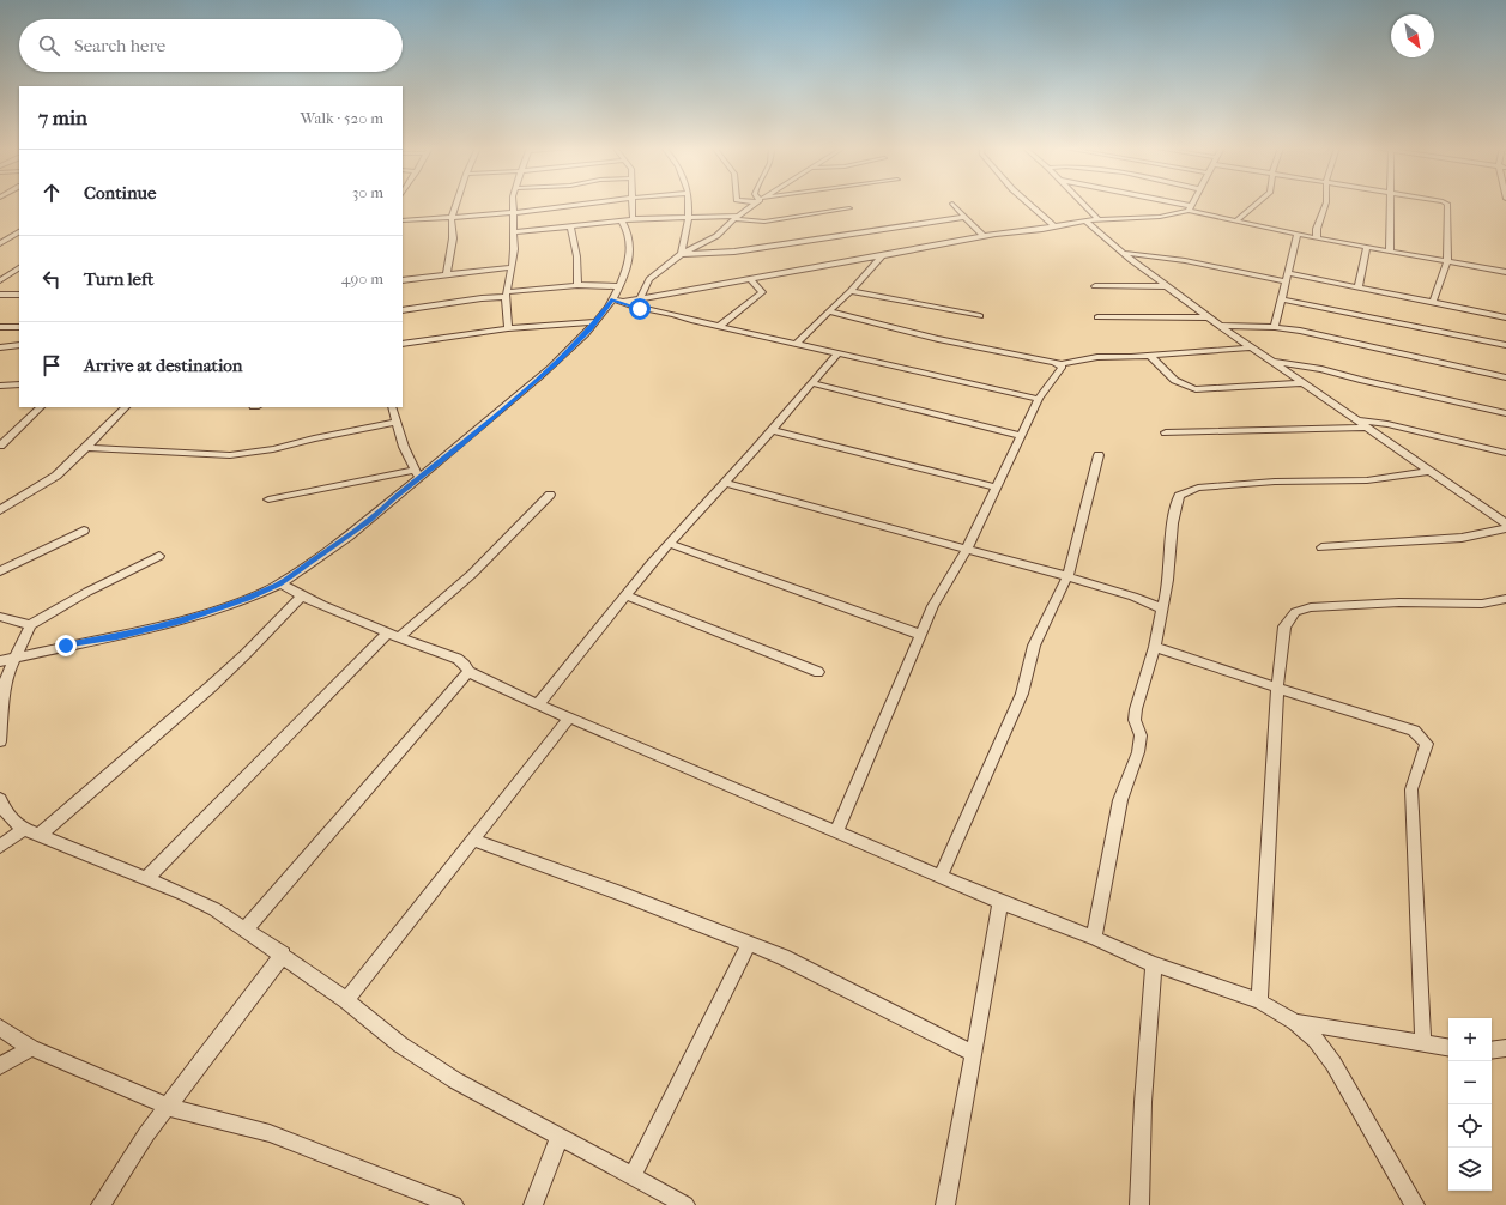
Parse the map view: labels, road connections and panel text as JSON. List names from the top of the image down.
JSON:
{
  "north": "bottom right",
  "page": {
    "search": "Search here",
    "heading": ["7 min", "Walk · 520 m"],
    "list": [
      ["Continue", "30 m"],
      ["Turn left", "490 m"],
      "Arrive at destination"
    ],
    "map_buttons": ["+", "−"]
  }
}
